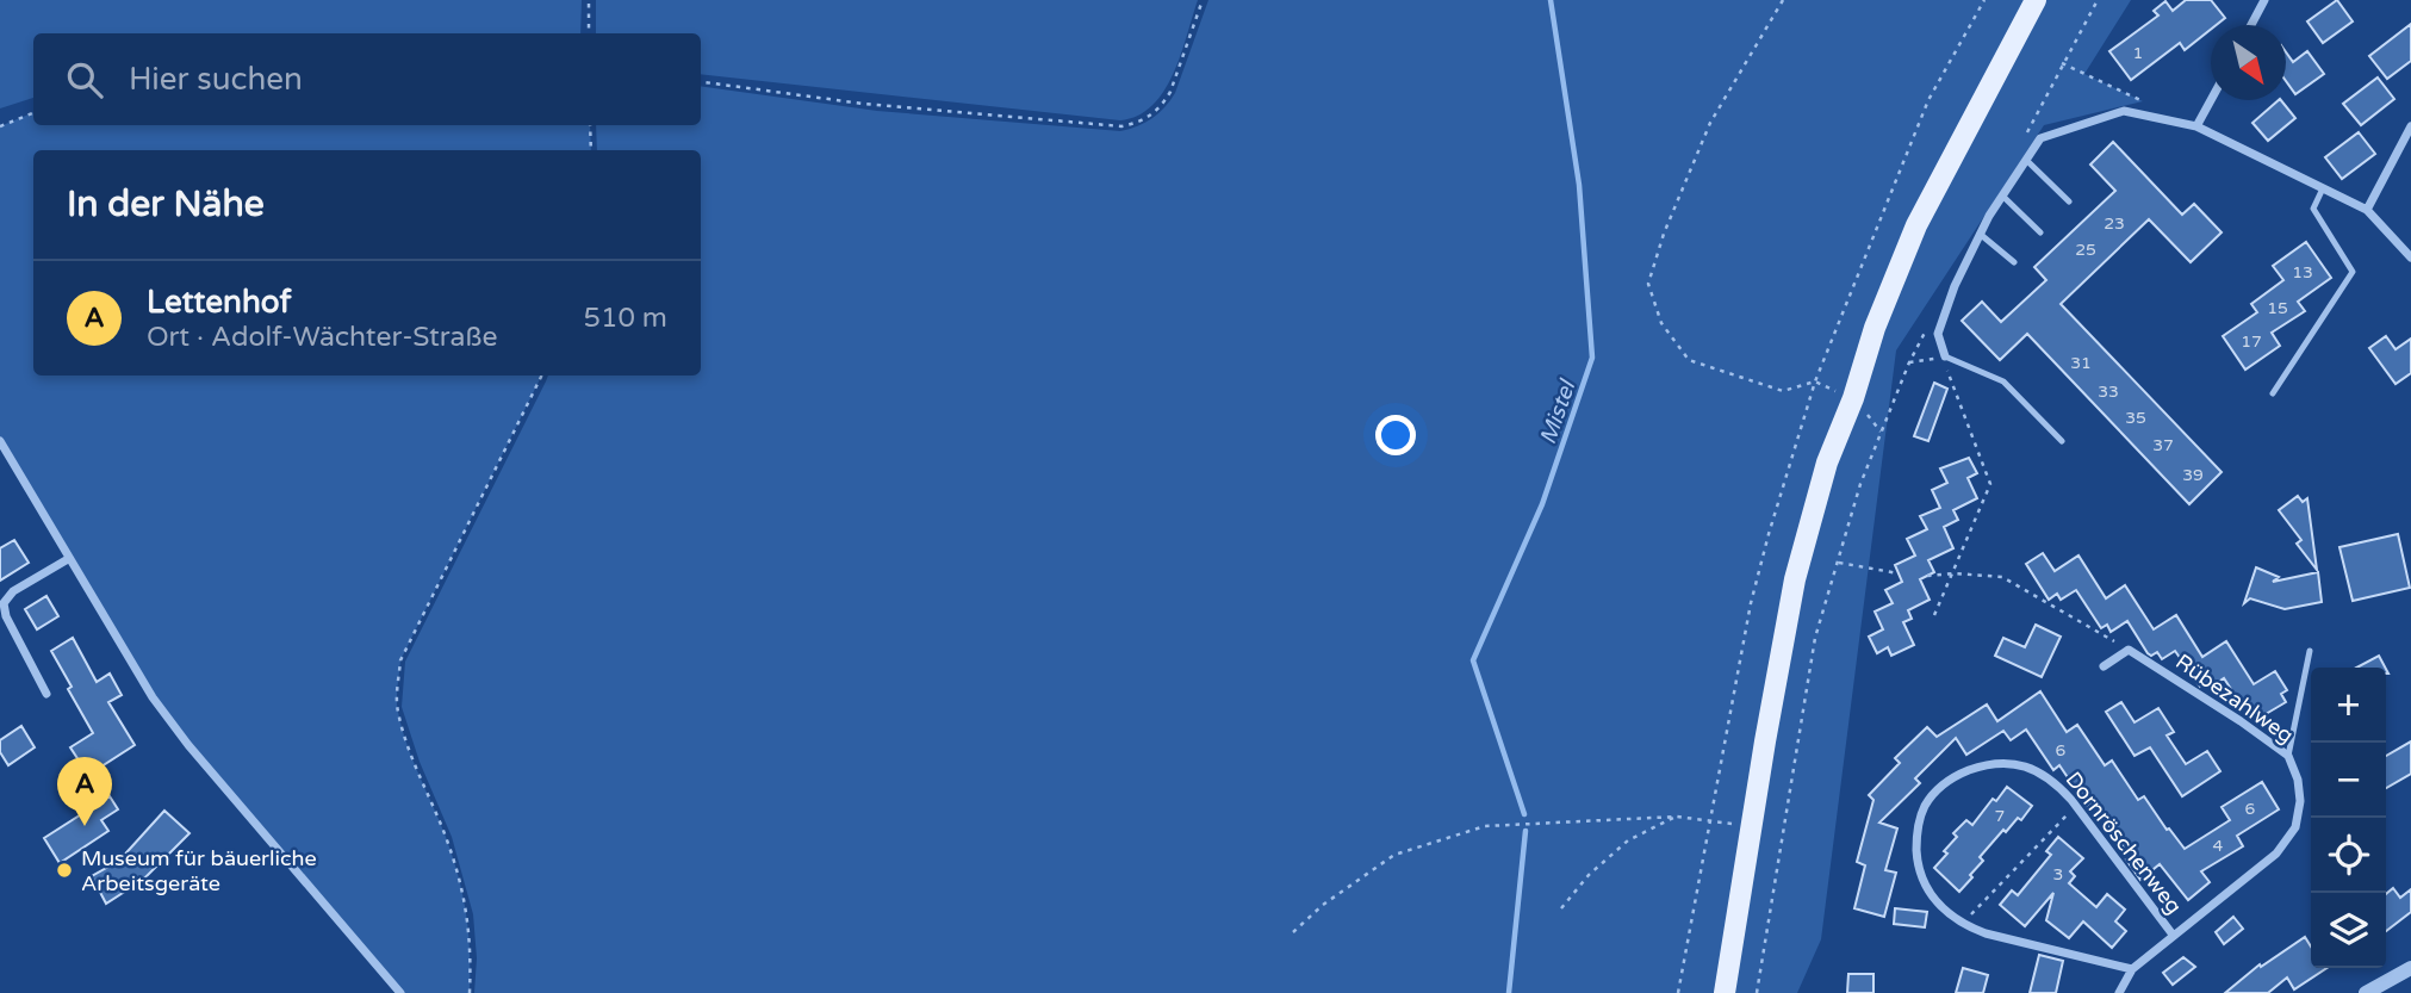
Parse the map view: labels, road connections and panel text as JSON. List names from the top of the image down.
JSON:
{
  "streets": {
    "street": ["Rübezahlweg", "Dornröschenweg"]
  },
  "crossings": [
    ["Rübezahlweg", "Dornröschenweg"]
  ],
  "water": ["Mistel"],
  "places": ["Museum für bäuerliche Arbeitsgeräte"],
  "house_numbers": [
    "1",
    "23",
    "25",
    "13",
    "15",
    "17",
    "31",
    "33",
    "35",
    "37",
    "39",
    "6",
    "6",
    "7",
    "4",
    "3"
  ],
  "north": "bottom right",
  "page": {
    "search": "Hier suchen",
    "heading": "In der Nähe",
    "list": [
      {
        "mark": "A",
        "name": "Lettenhof",
        "note": "Ort · Adolf-Wächter-Straße",
        "value": "510 m"
      }
    ],
    "map_buttons": ["+", "−"],
    "pins": "A"
  }
}
